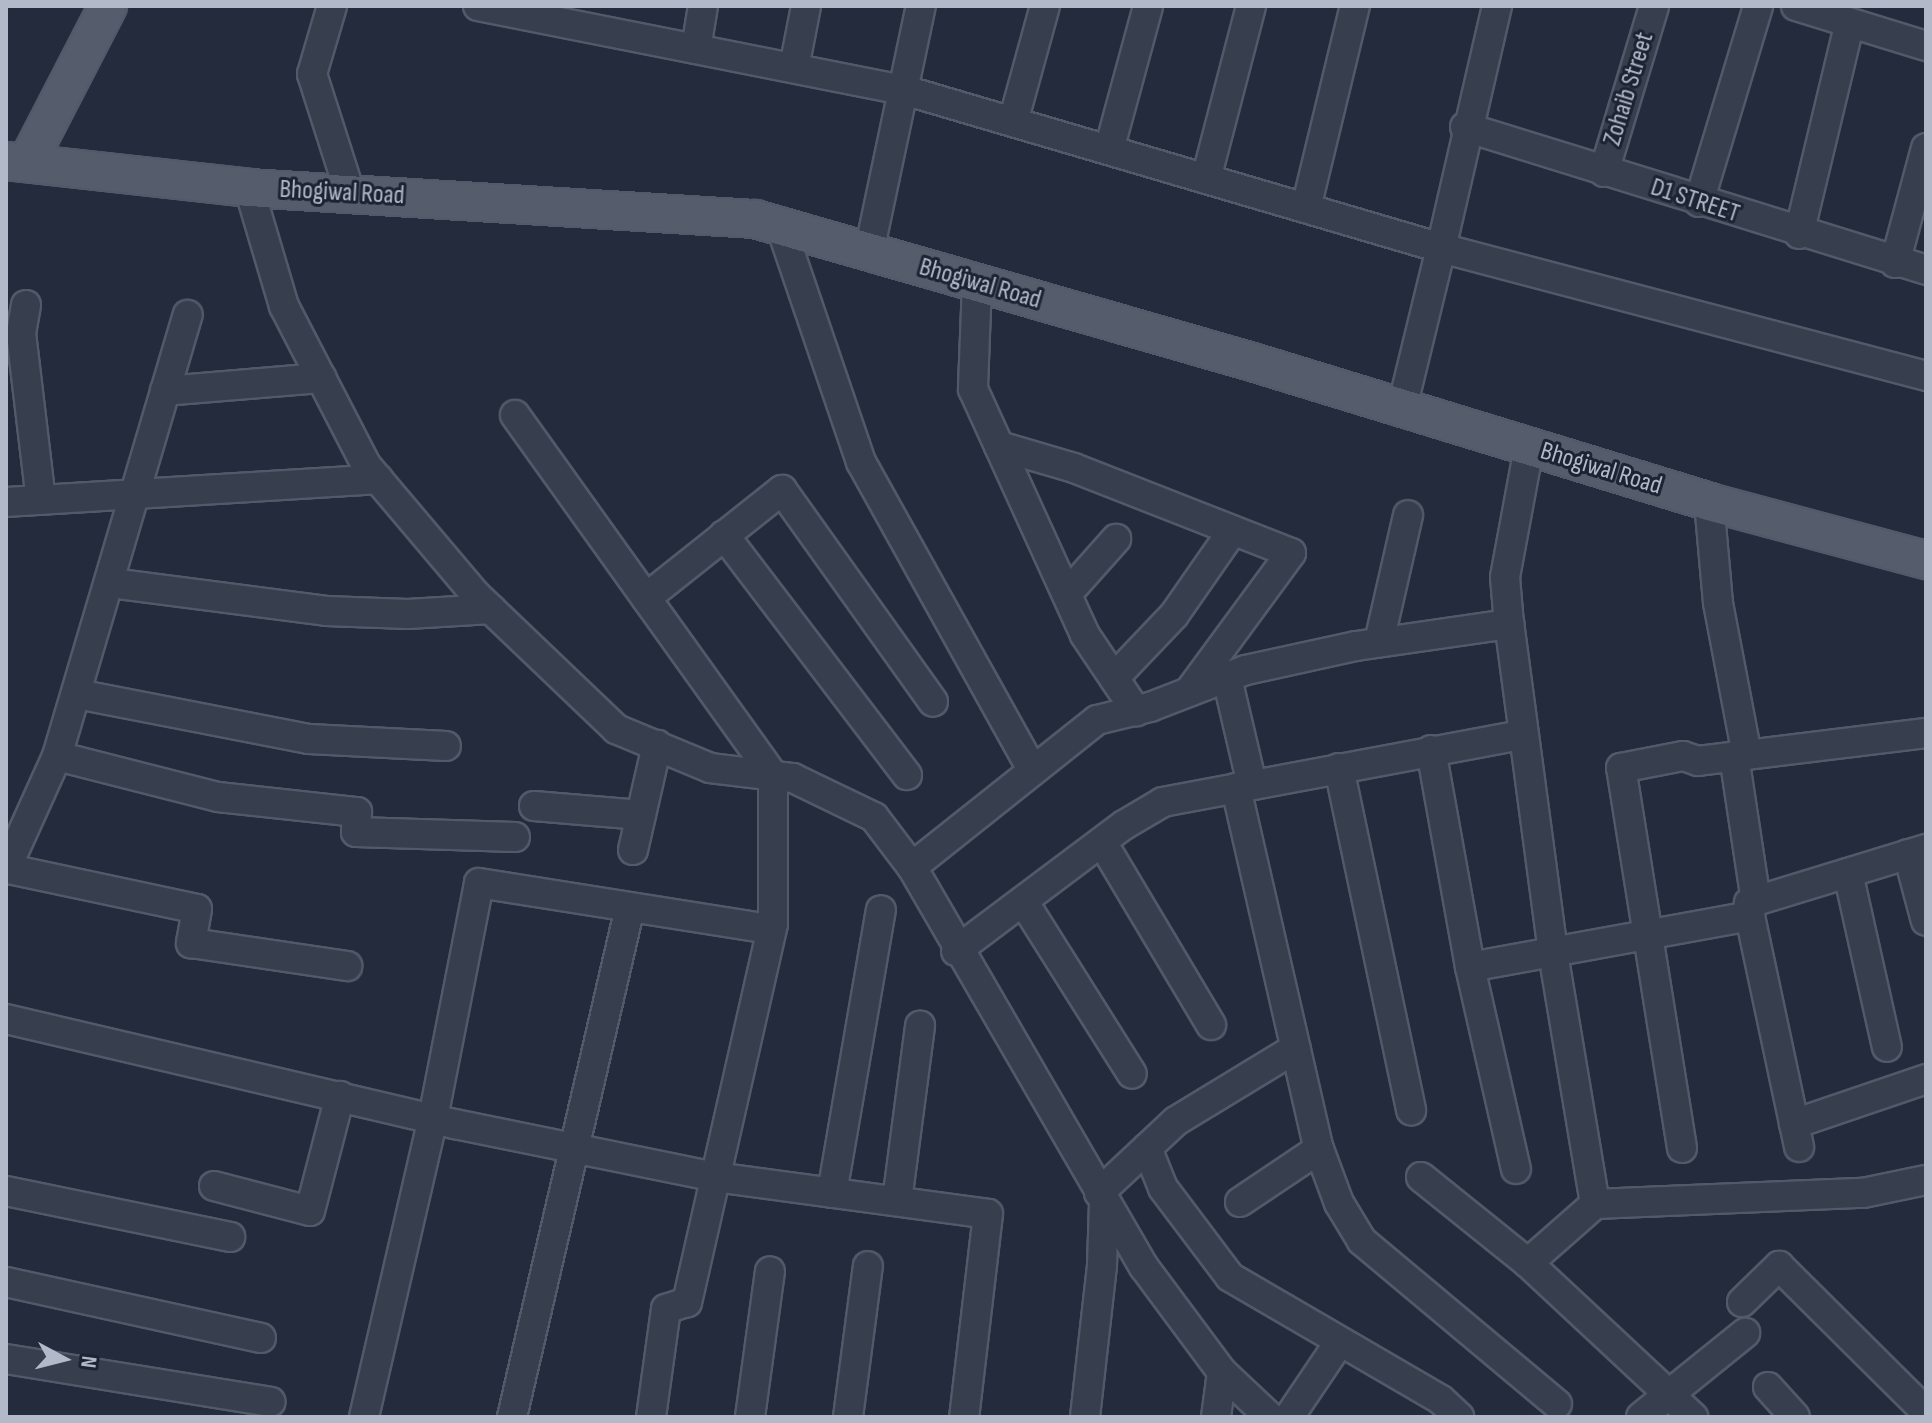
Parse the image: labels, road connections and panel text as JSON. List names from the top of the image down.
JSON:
{
  "streets": {
    "main road": ["Bhogiwal Road"],
    "street": ["Zohaib Street", "D1 STREET"]
  },
  "crossings": [
    ["Zohaib Street", "D1 STREET"]
  ],
  "north": "right"
}
